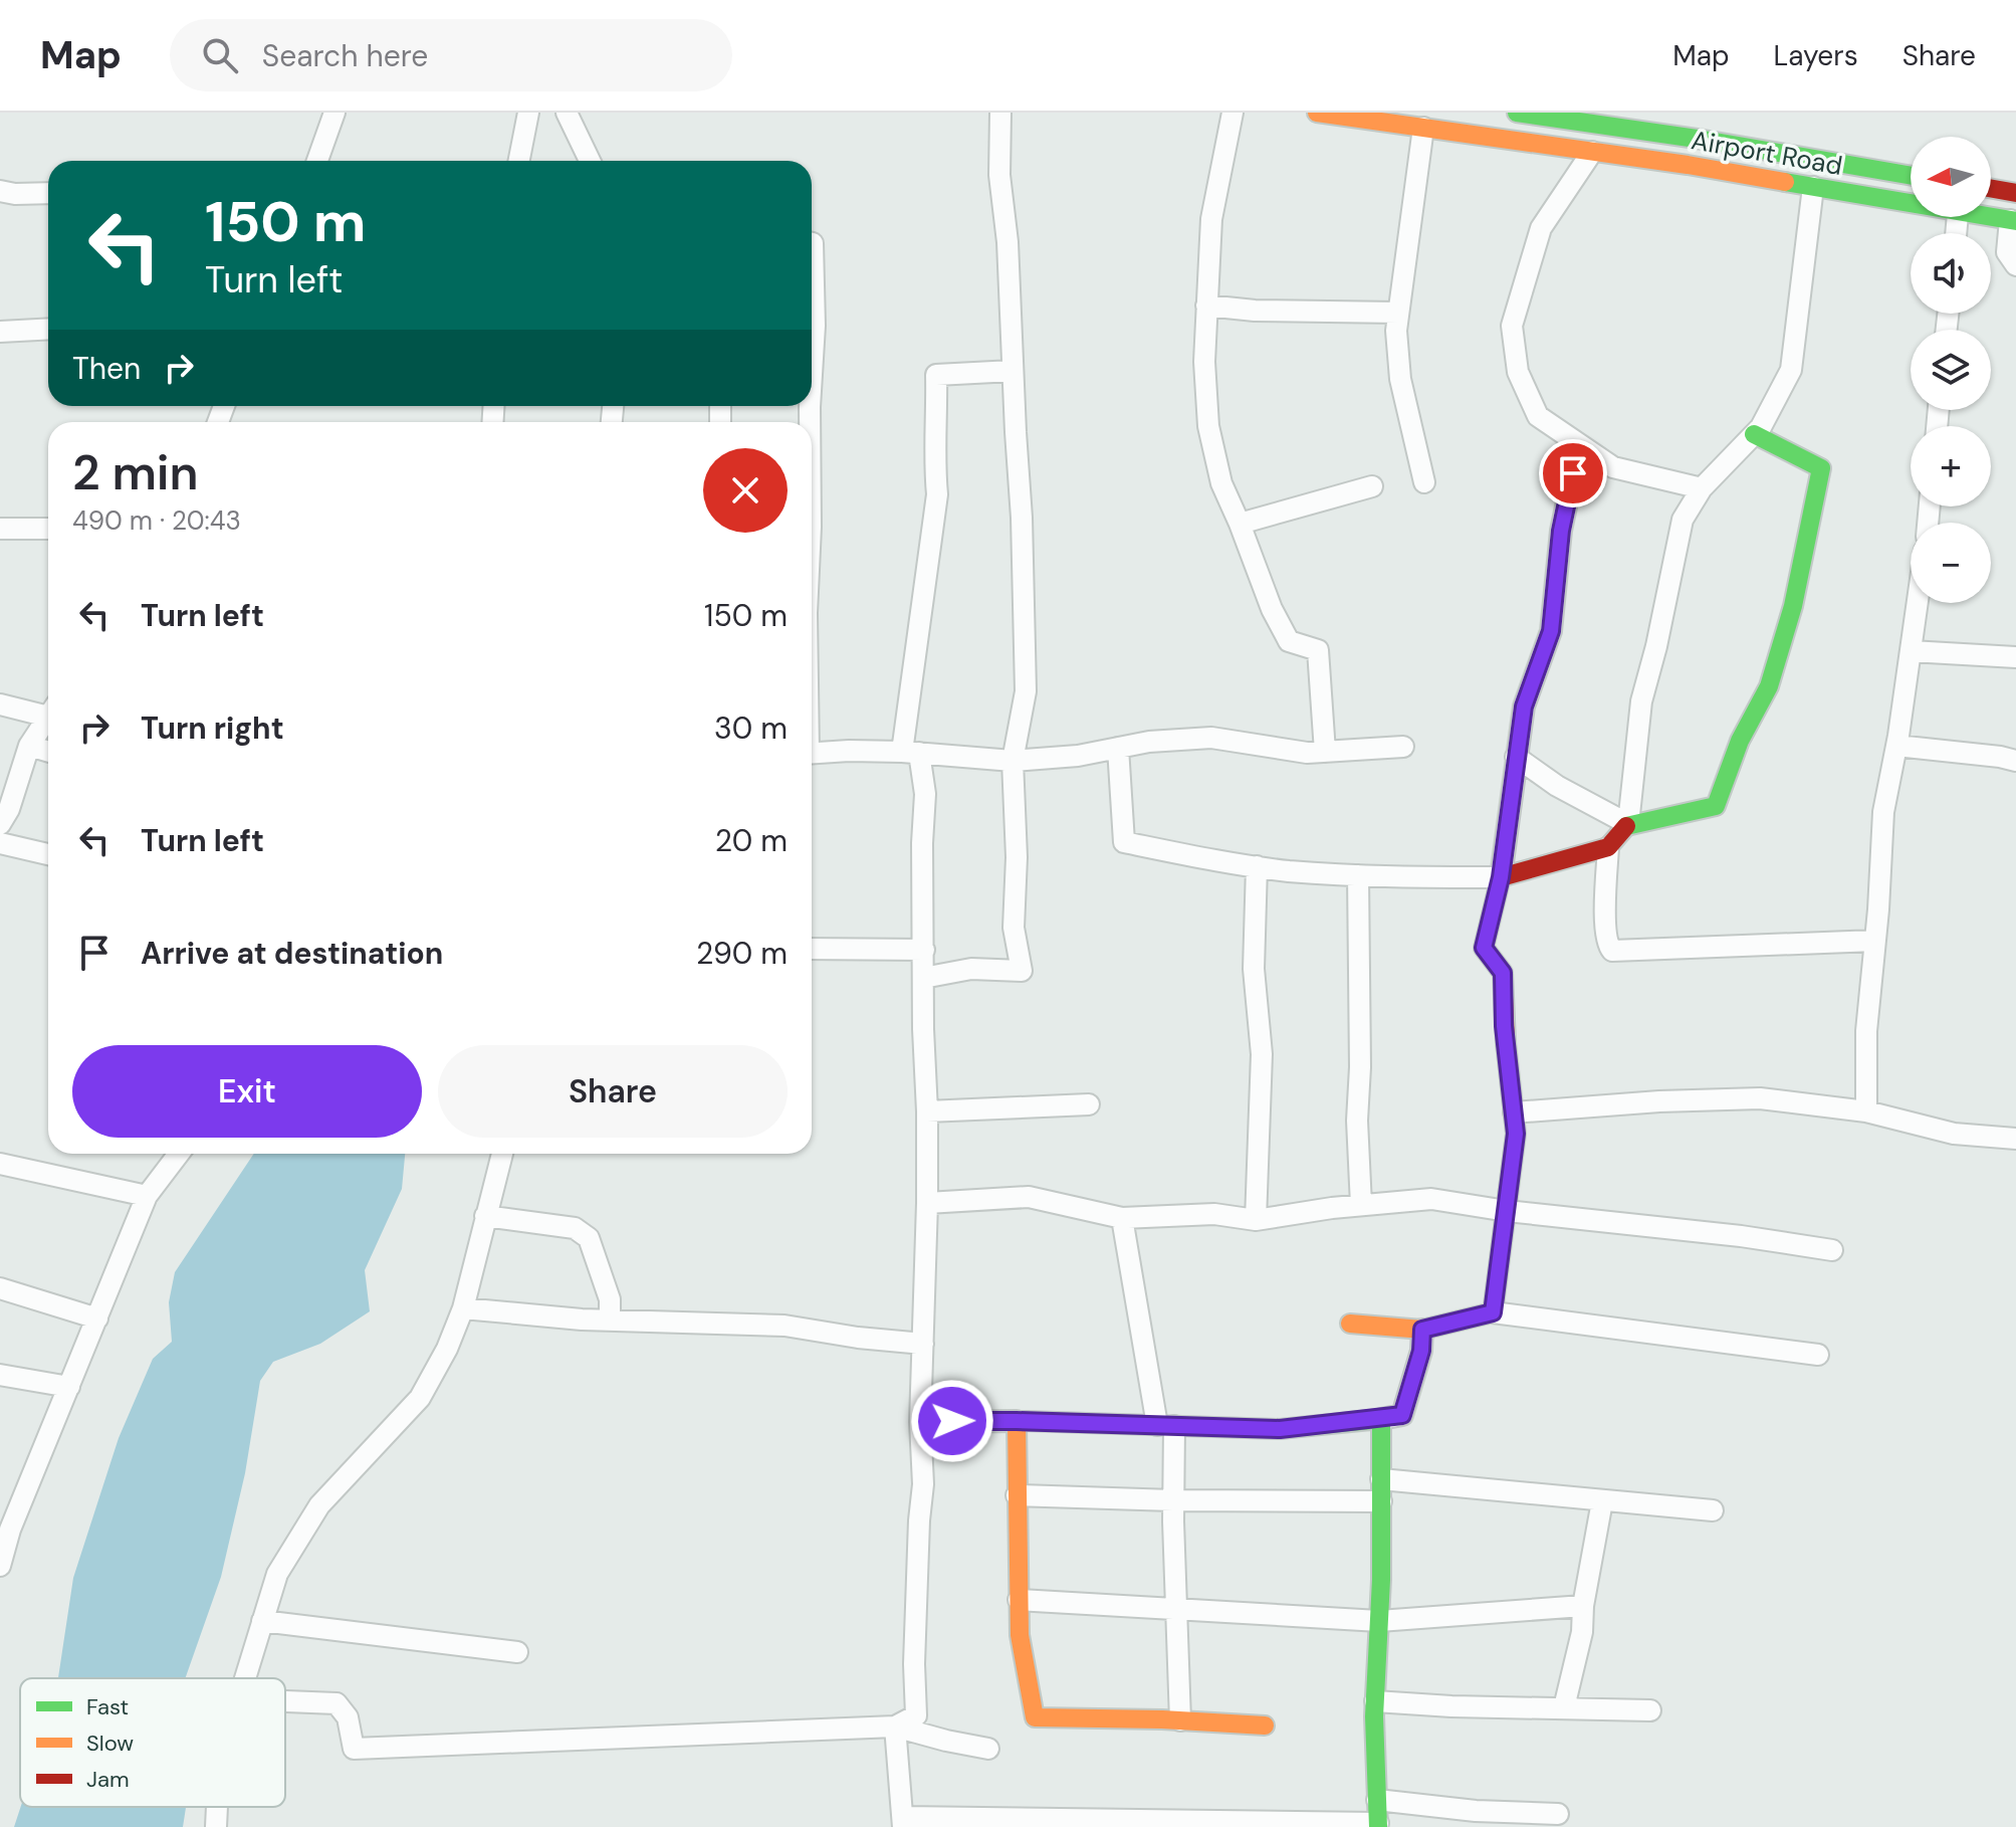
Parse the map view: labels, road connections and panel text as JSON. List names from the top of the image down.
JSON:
{
  "streets": {
    "street": ["Airport Road"]
  },
  "legend": ["Fast", "Slow", "Jam"],
  "north": "left",
  "page": {
    "header": "Map",
    "search": "Search here",
    "nav": ["Map", "Layers", "Share"],
    "map_buttons": ["+", "−"],
    "turn": ["150 m", "Turn left"],
    "then": "Then",
    "heading": ["2 min", "490 m · 20:43"],
    "list": [
      {
        "name": "Turn left",
        "value": "150 m"
      },
      {
        "name": "Turn right",
        "value": "30 m"
      },
      {
        "name": "Turn left",
        "value": "20 m"
      },
      {
        "name": "Arrive at destination",
        "value": "290 m"
      }
    ],
    "buttons": ["Exit", "Share"]
  }
}
